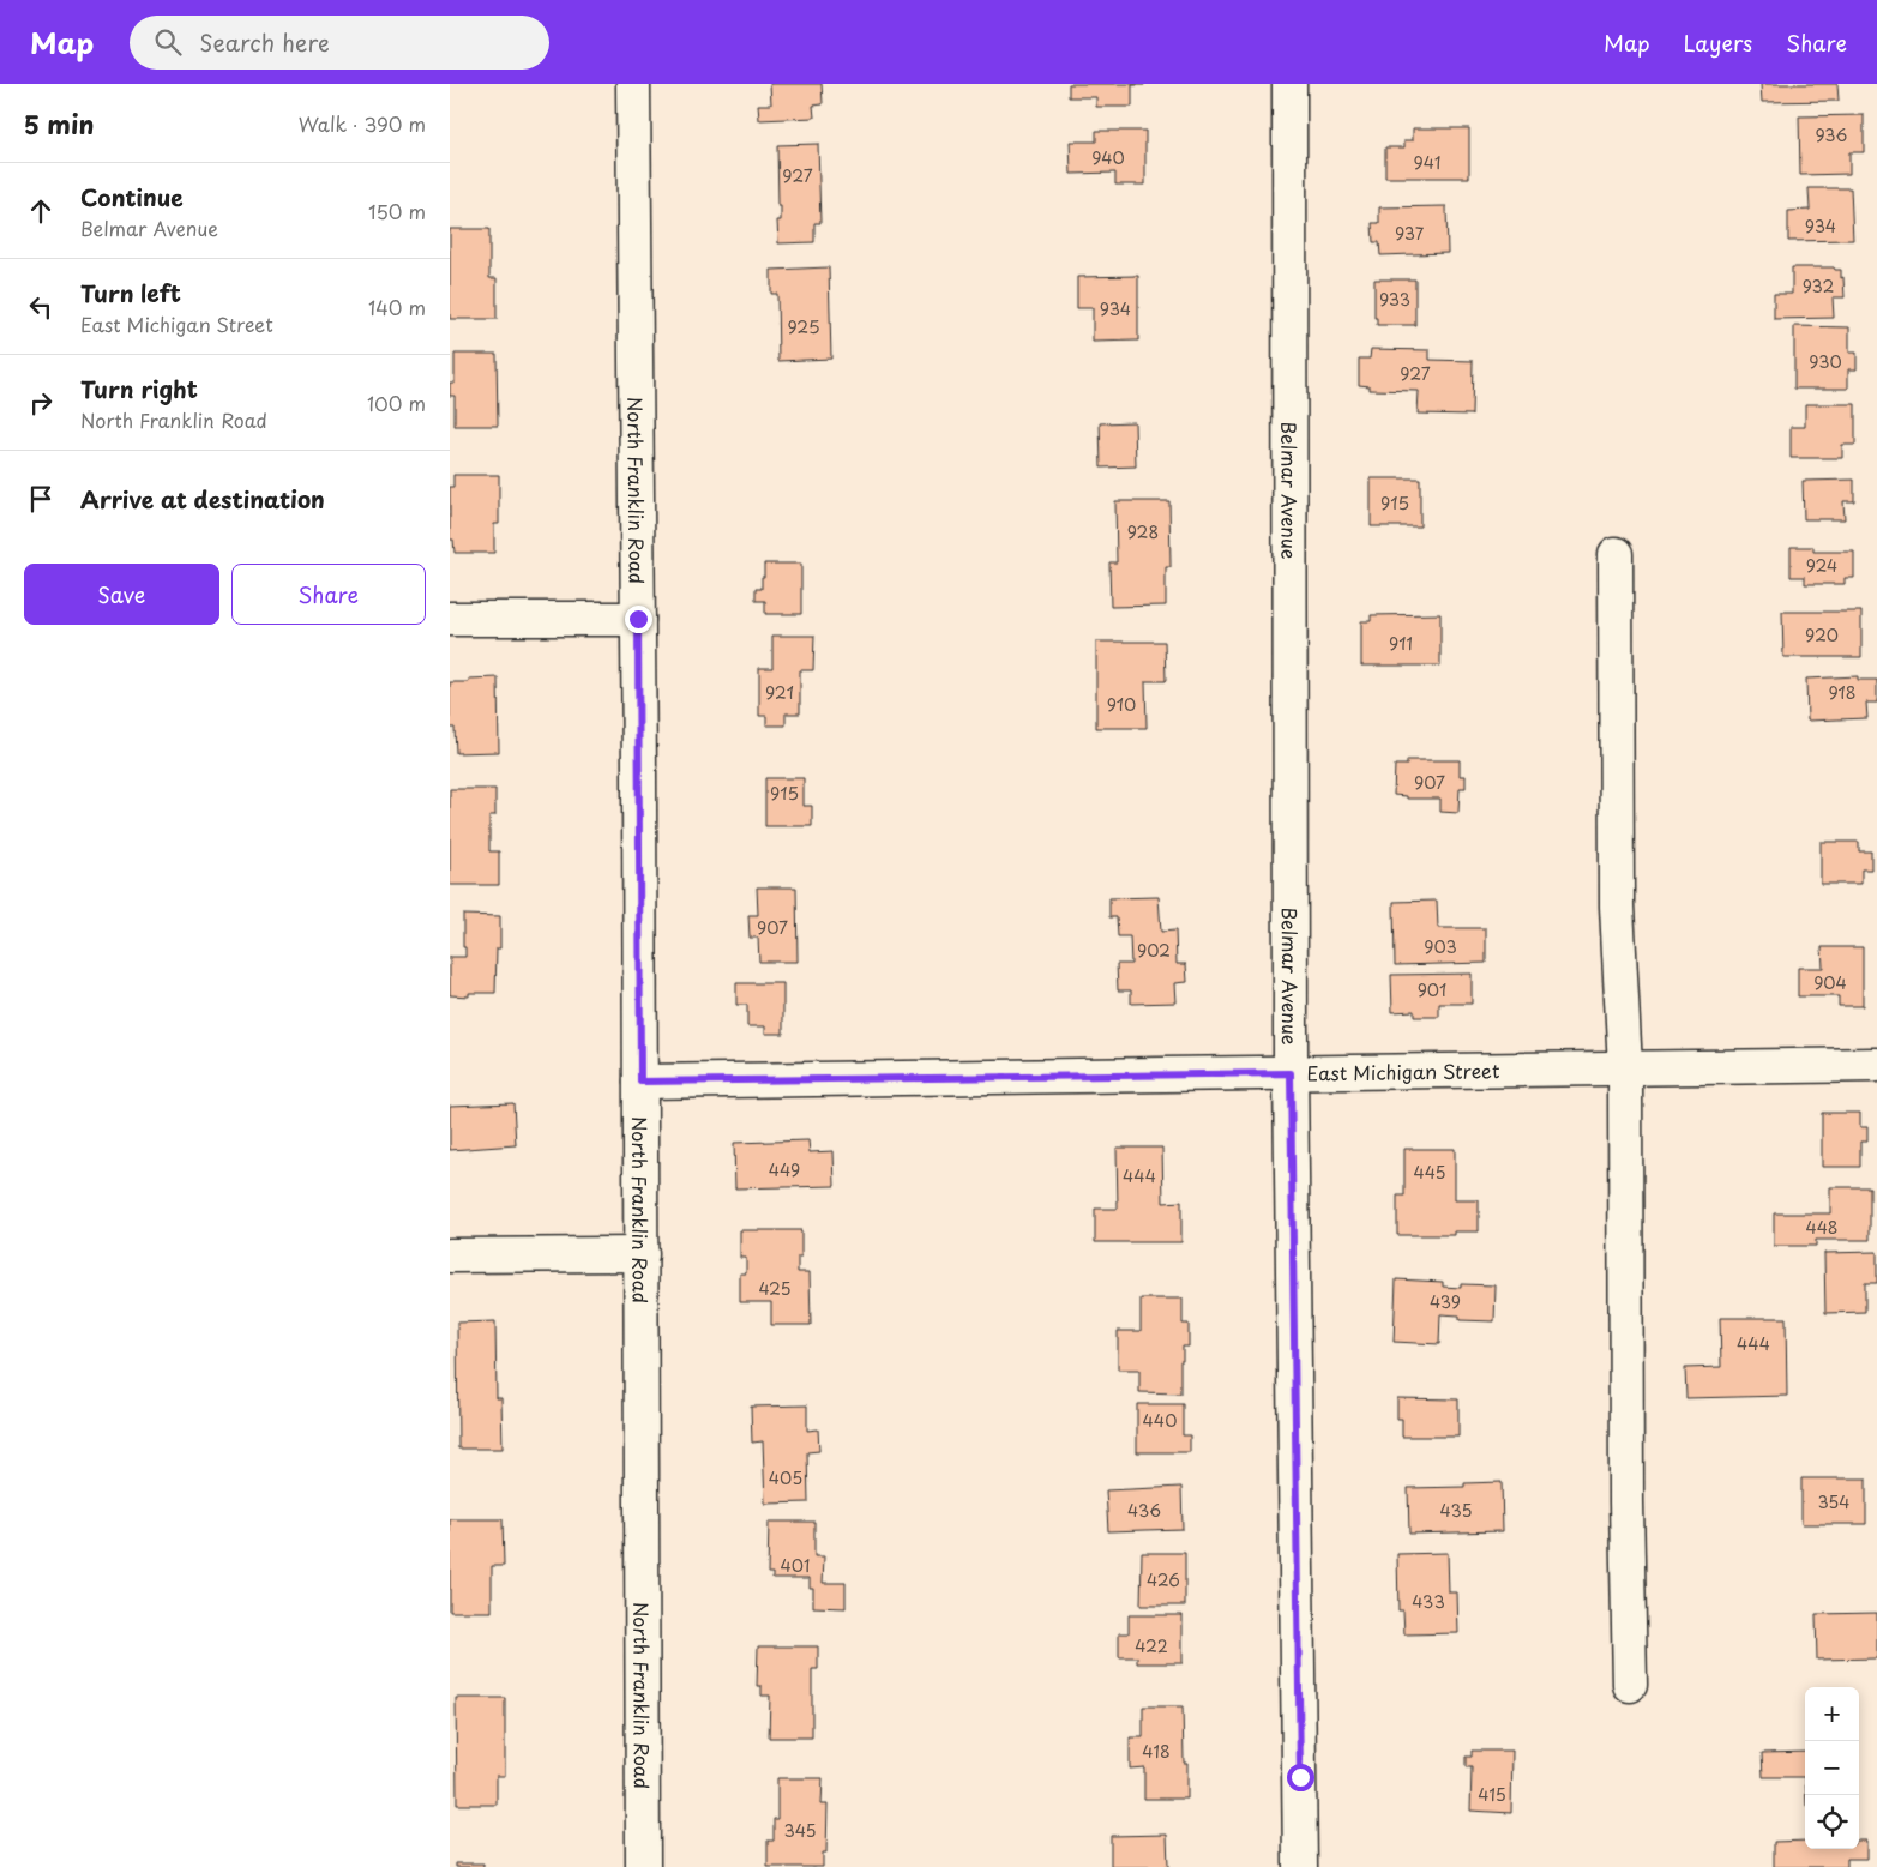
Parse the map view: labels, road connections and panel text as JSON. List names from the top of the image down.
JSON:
{
  "streets": {
    "street": ["North Franklin Road", "Belmar Avenue", "East Michigan Street"]
  },
  "crossings": [
    ["North Franklin Road", "East Michigan Street"],
    ["Belmar Avenue", "East Michigan Street"]
  ],
  "house_numbers": [
    "936",
    "940",
    "941",
    "927",
    "934",
    "937",
    "932",
    "933",
    "934",
    "925",
    "930",
    "927",
    "915",
    "928",
    "924",
    "920",
    "911",
    "921",
    "918",
    "910",
    "907",
    "915",
    "907",
    "903",
    "902",
    "904",
    "901",
    "449",
    "445",
    "444",
    "448",
    "425",
    "439",
    "444",
    "440",
    "405",
    "354",
    "436",
    "435",
    "401",
    "426",
    "433",
    "422",
    "418",
    "415",
    "345"
  ],
  "page": {
    "header": "Map",
    "search": "Search here",
    "nav": ["Map", "Layers", "Share"],
    "heading": ["5 min", "Walk · 390 m"],
    "list": [
      ["Continue", "Belmar Avenue", "150 m"],
      ["Turn left", "East Michigan Street", "140 m"],
      ["Turn right", "North Franklin Road", "100 m"],
      "Arrive at destination"
    ],
    "buttons": ["Save", "Share"],
    "map_buttons": ["+", "−"]
  }
}
